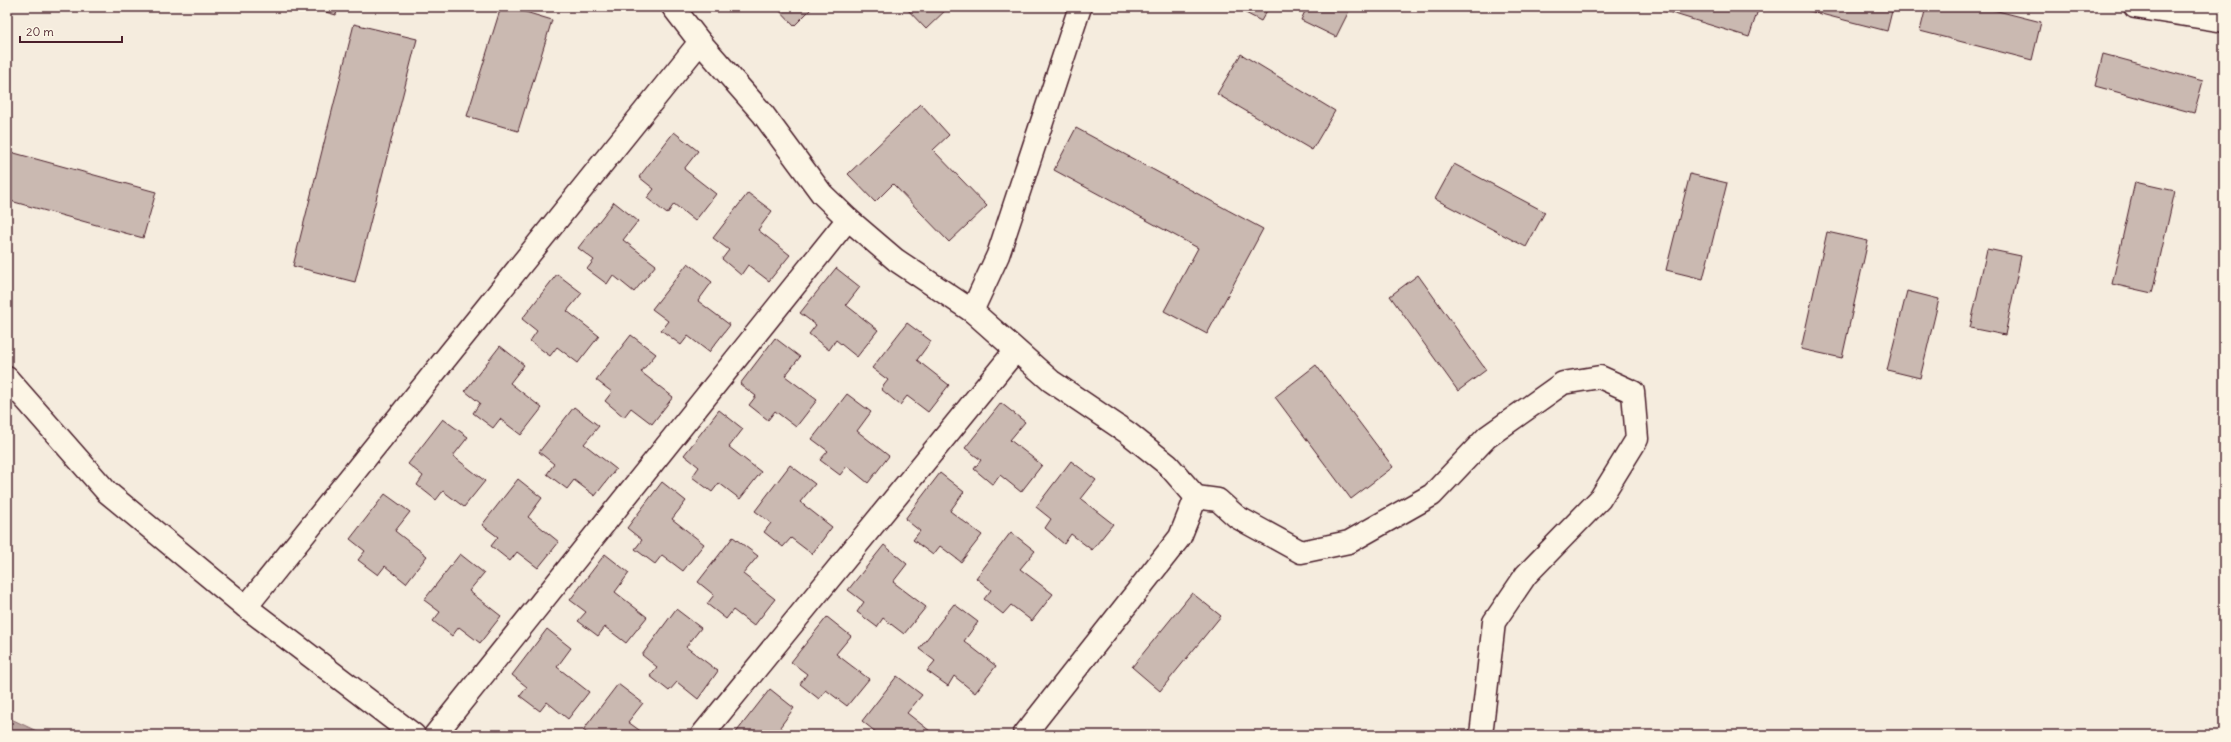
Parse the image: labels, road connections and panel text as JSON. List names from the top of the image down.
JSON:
{
  "scale_bar": "20 m"
}
